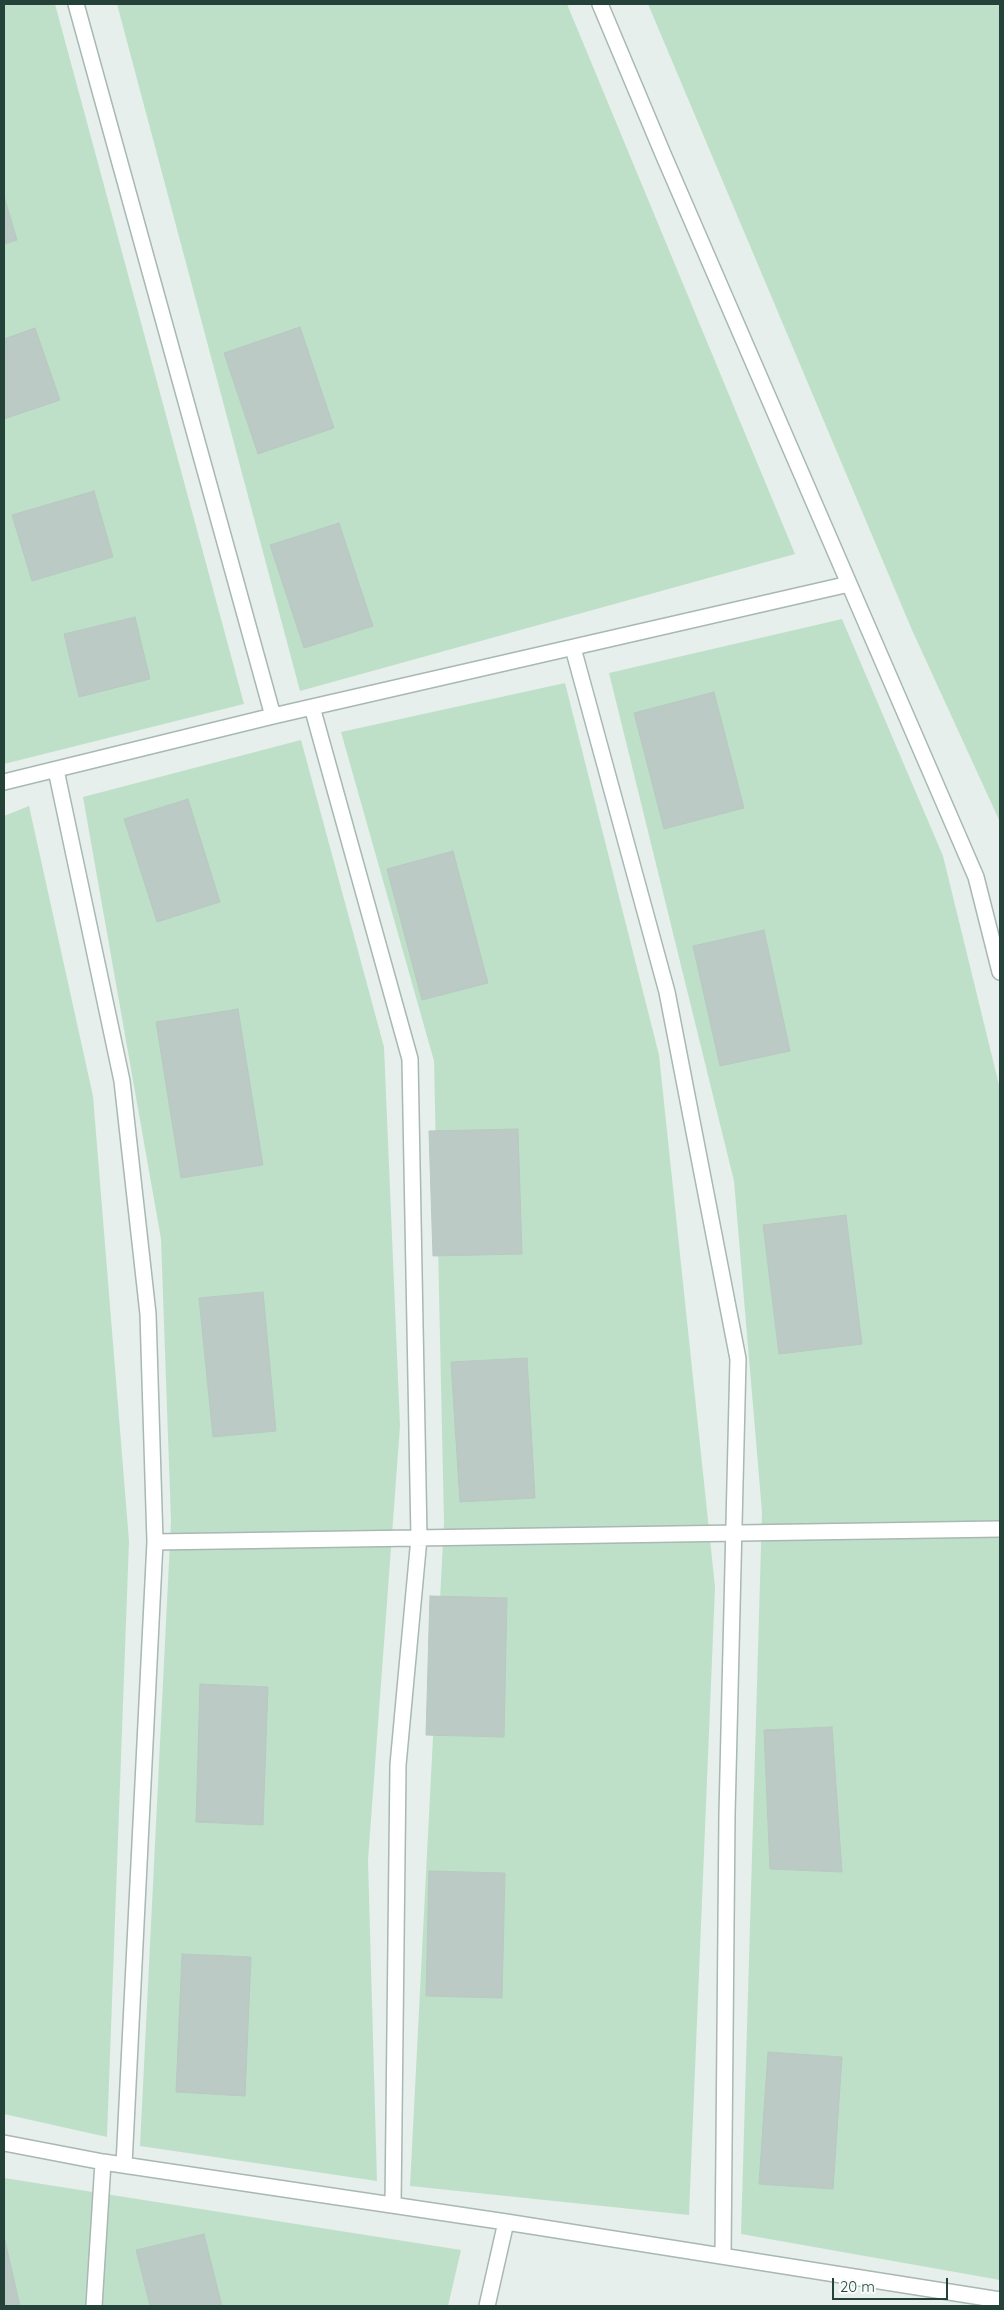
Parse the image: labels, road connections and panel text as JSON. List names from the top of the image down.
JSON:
{
  "scale_bar": "20 m"
}
